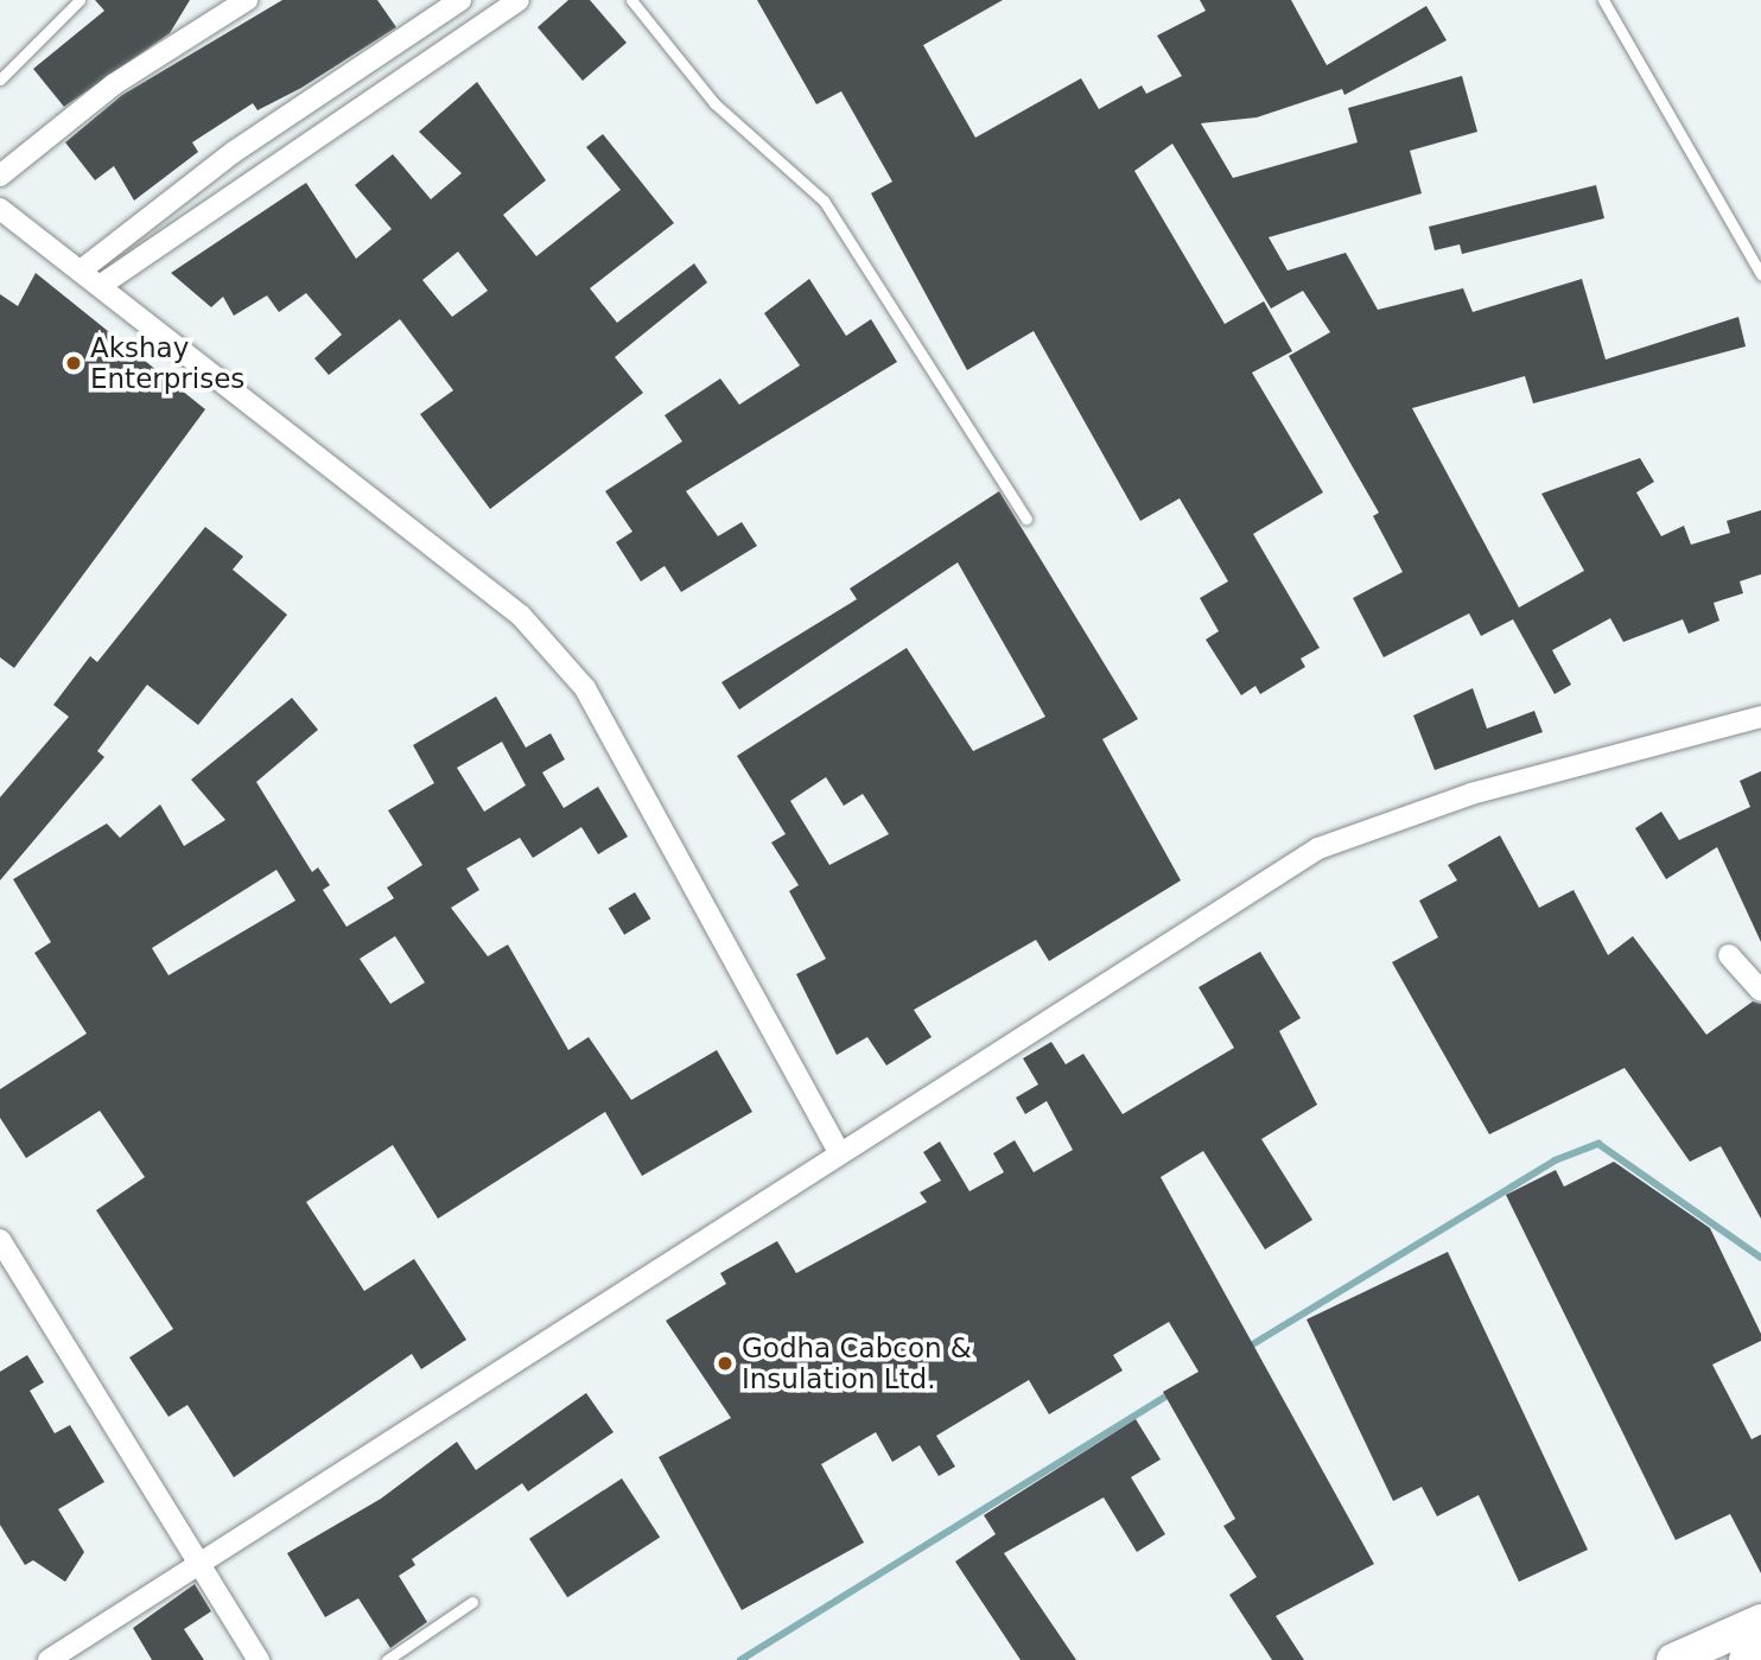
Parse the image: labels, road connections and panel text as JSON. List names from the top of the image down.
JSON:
{
  "places": ["Akshay Enterprises", "Godha Cabcon & Insulation Ltd."]
}
